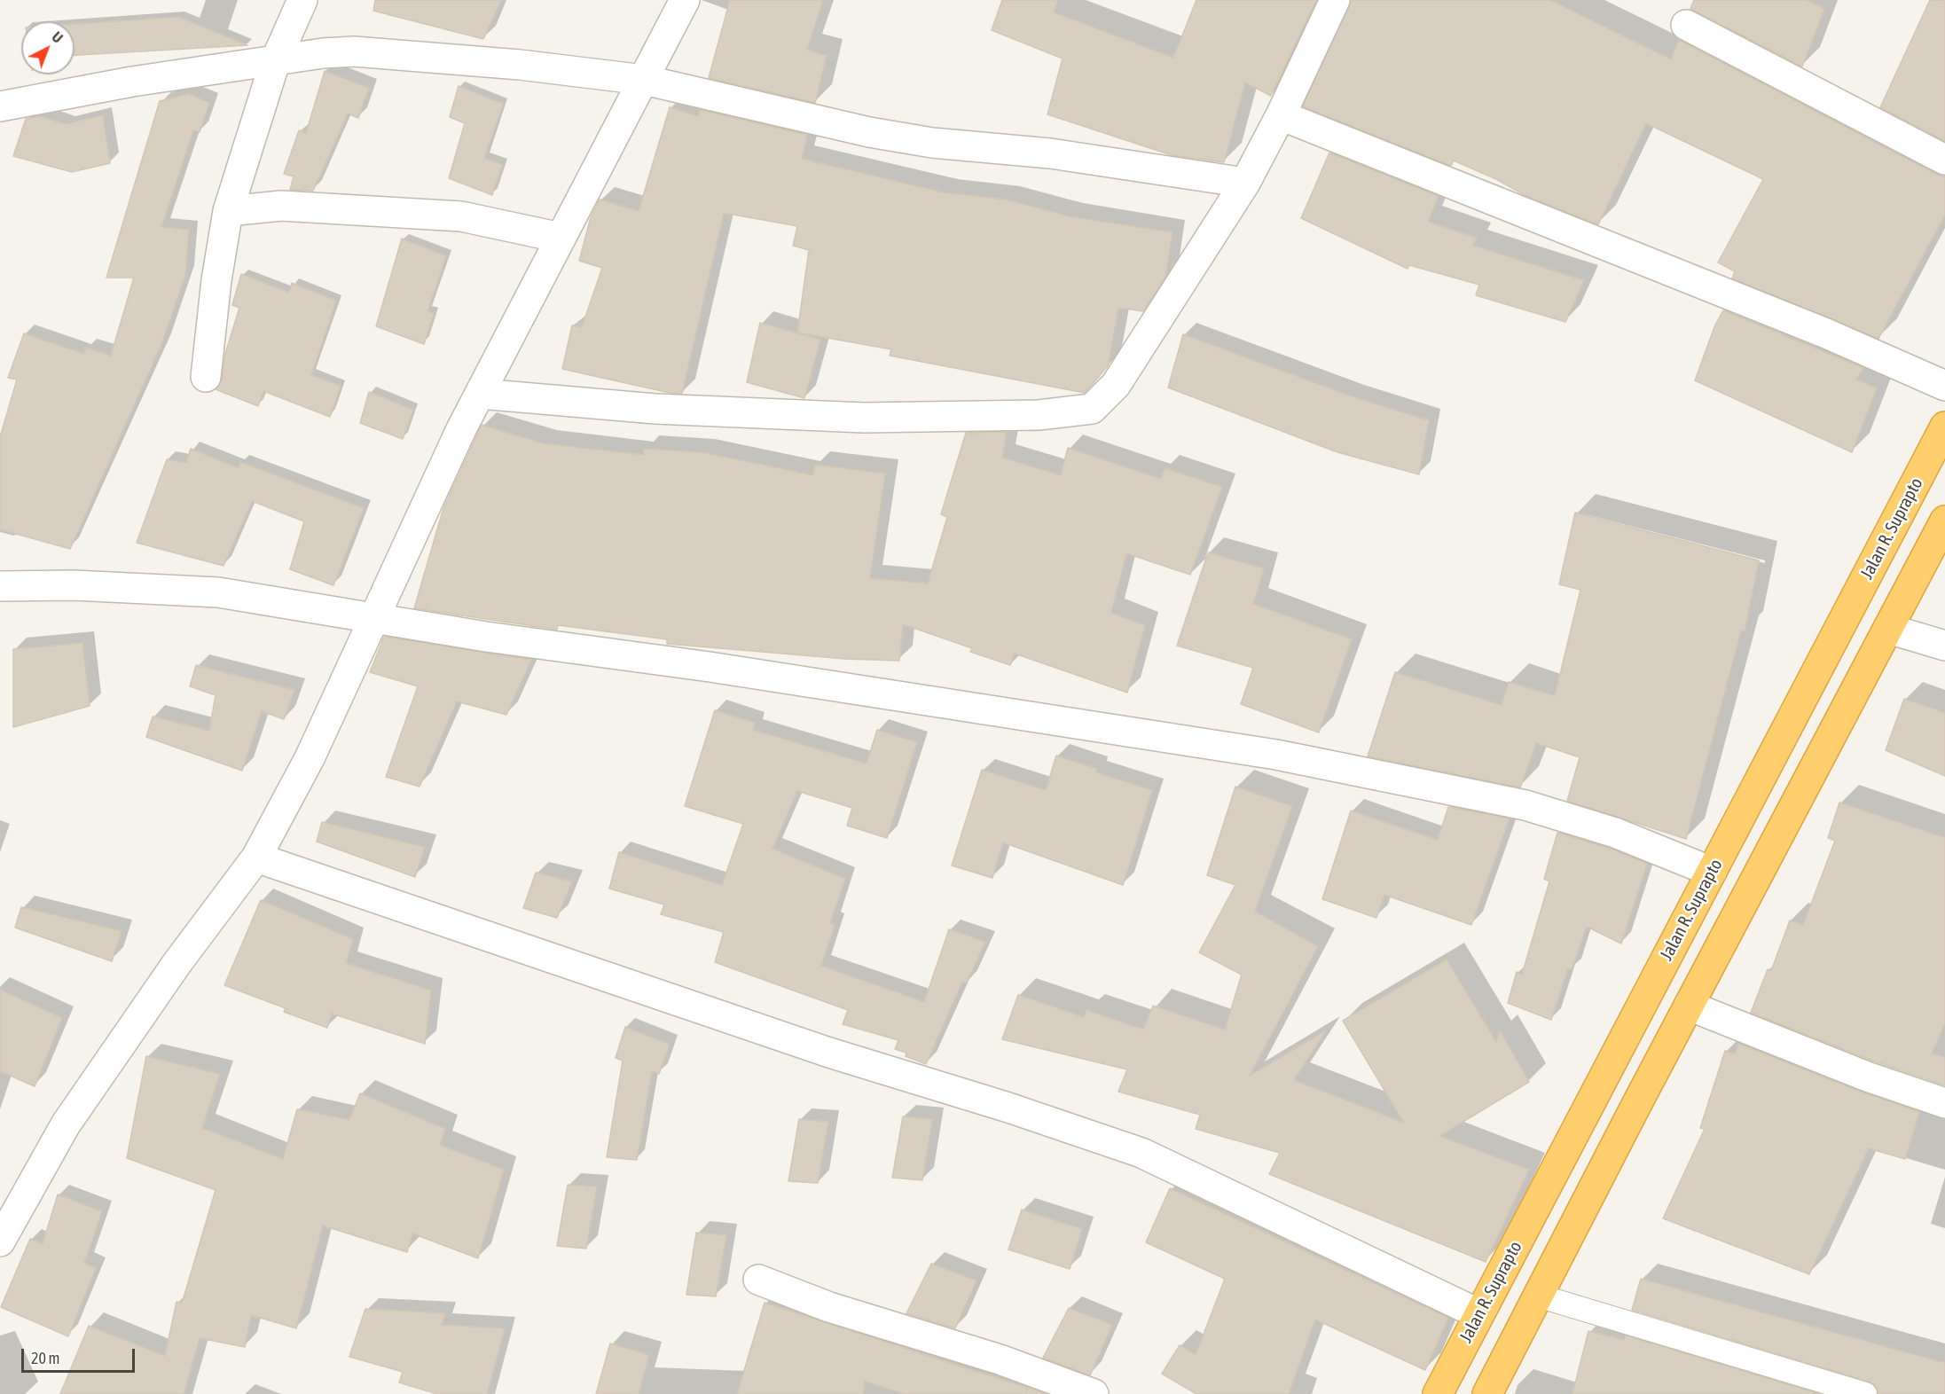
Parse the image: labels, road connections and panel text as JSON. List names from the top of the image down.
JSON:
{
  "streets": {
    "highway": ["Jalan R. Suprapto"]
  },
  "scale_bar": "20 m",
  "north": "top right"
}
